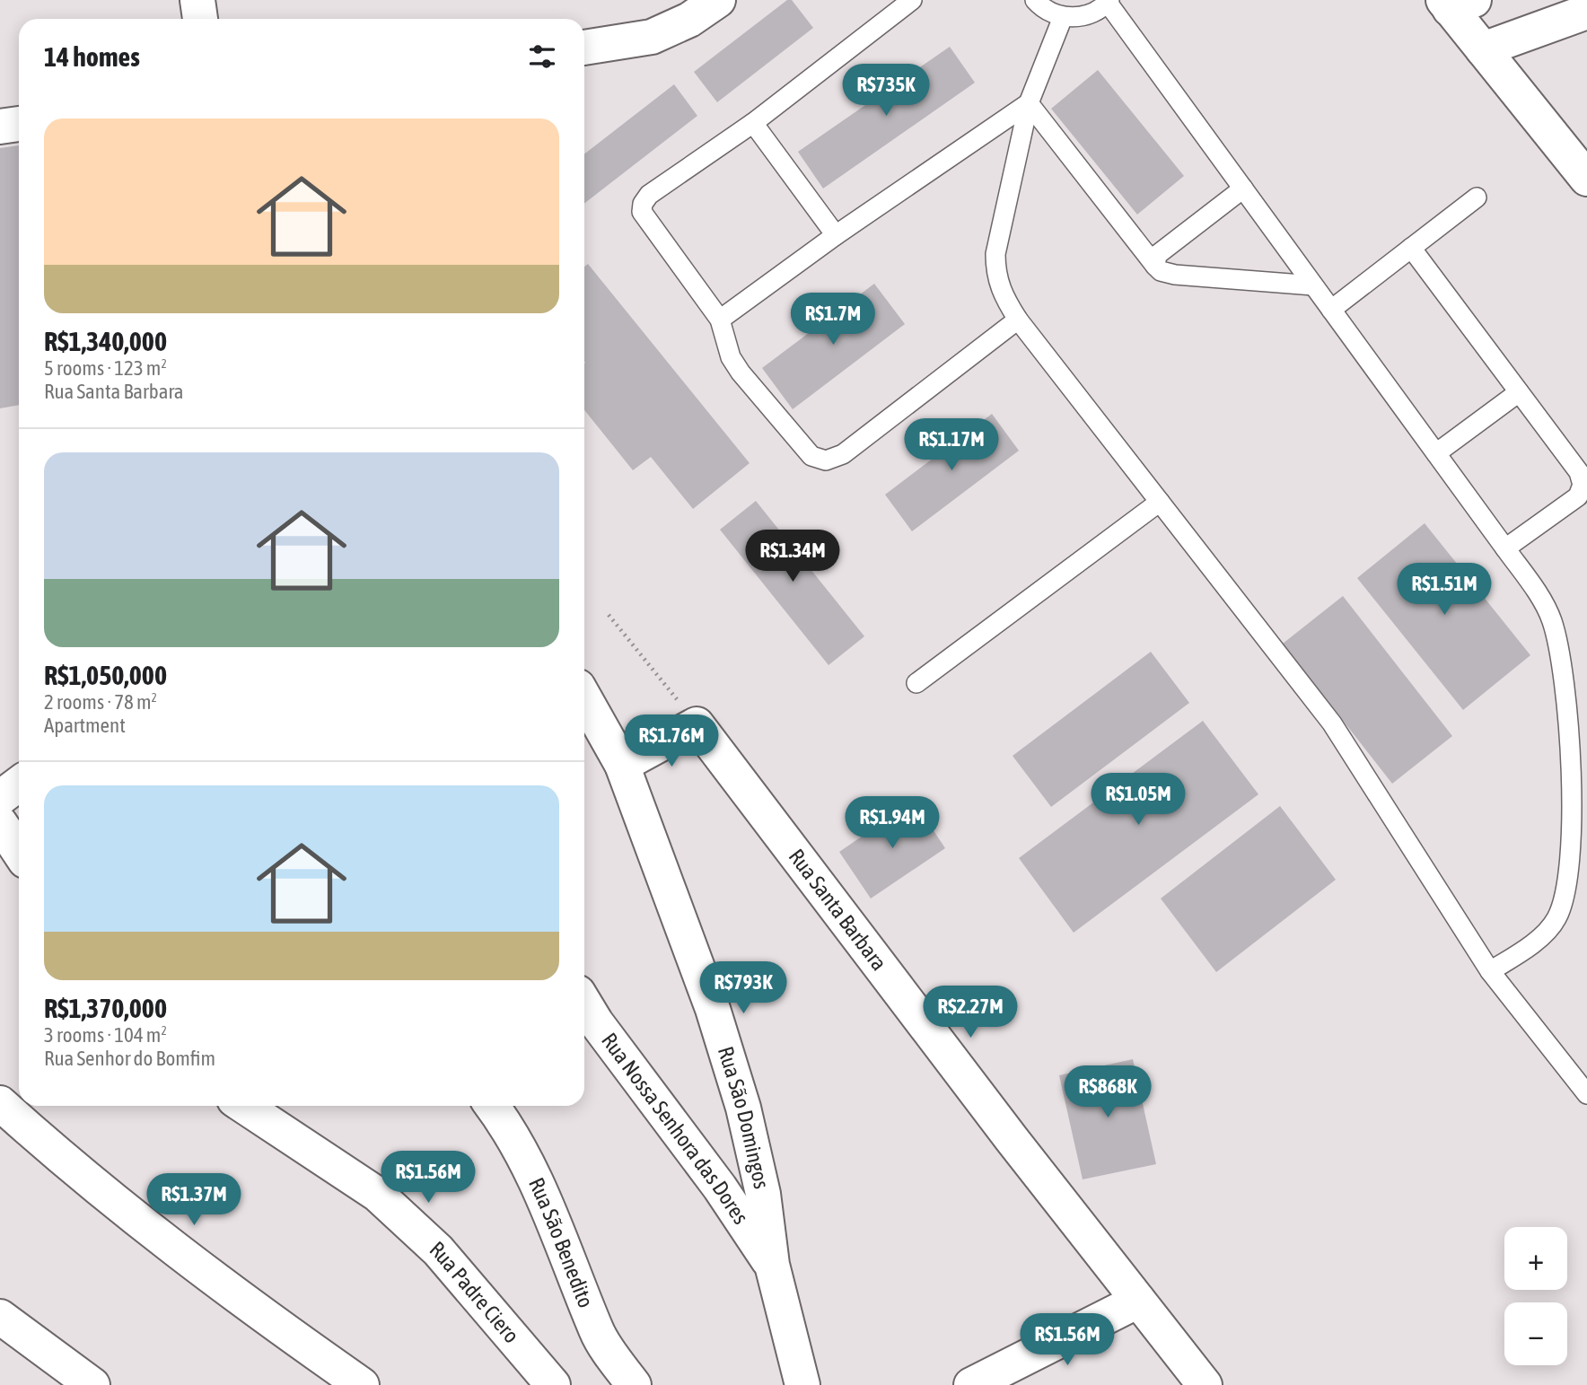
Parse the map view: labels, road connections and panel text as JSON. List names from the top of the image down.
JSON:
{
  "streets": {
    "street": [
      "Rua Santa Barbara",
      "Rua São Domingos",
      "Rua Nossa Senhora das Dores",
      "Rua São Benedito",
      "Rua Padre Ciero"
    ]
  },
  "crossings": [
    ["Rua São Domingos", "Rua Nossa Senhora das Dores"]
  ],
  "page": {
    "heading": "14 homes",
    "price": [
      "R$735K",
      "R$1.7M",
      "R$1.17M",
      "R$1.34M",
      "R$1.51M",
      "R$1.76M",
      "R$1.05M",
      "R$1.94M",
      "R$793K",
      "R$2.27M",
      "R$868K",
      "R$1.56M",
      "R$1.37M",
      "R$1.56M"
    ],
    "list": [
      {
        "name": "R$1,340,000",
        "note": "5 rooms · 123 m² · Rua Santa Barbara"
      },
      {
        "name": "R$1,050,000",
        "note": "2 rooms · 78 m² · Apartment"
      },
      {
        "name": "R$1,370,000",
        "note": "3 rooms · 104 m² · Rua Senhor do Bomfim"
      }
    ],
    "map_buttons": ["+", "−"]
  }
}
